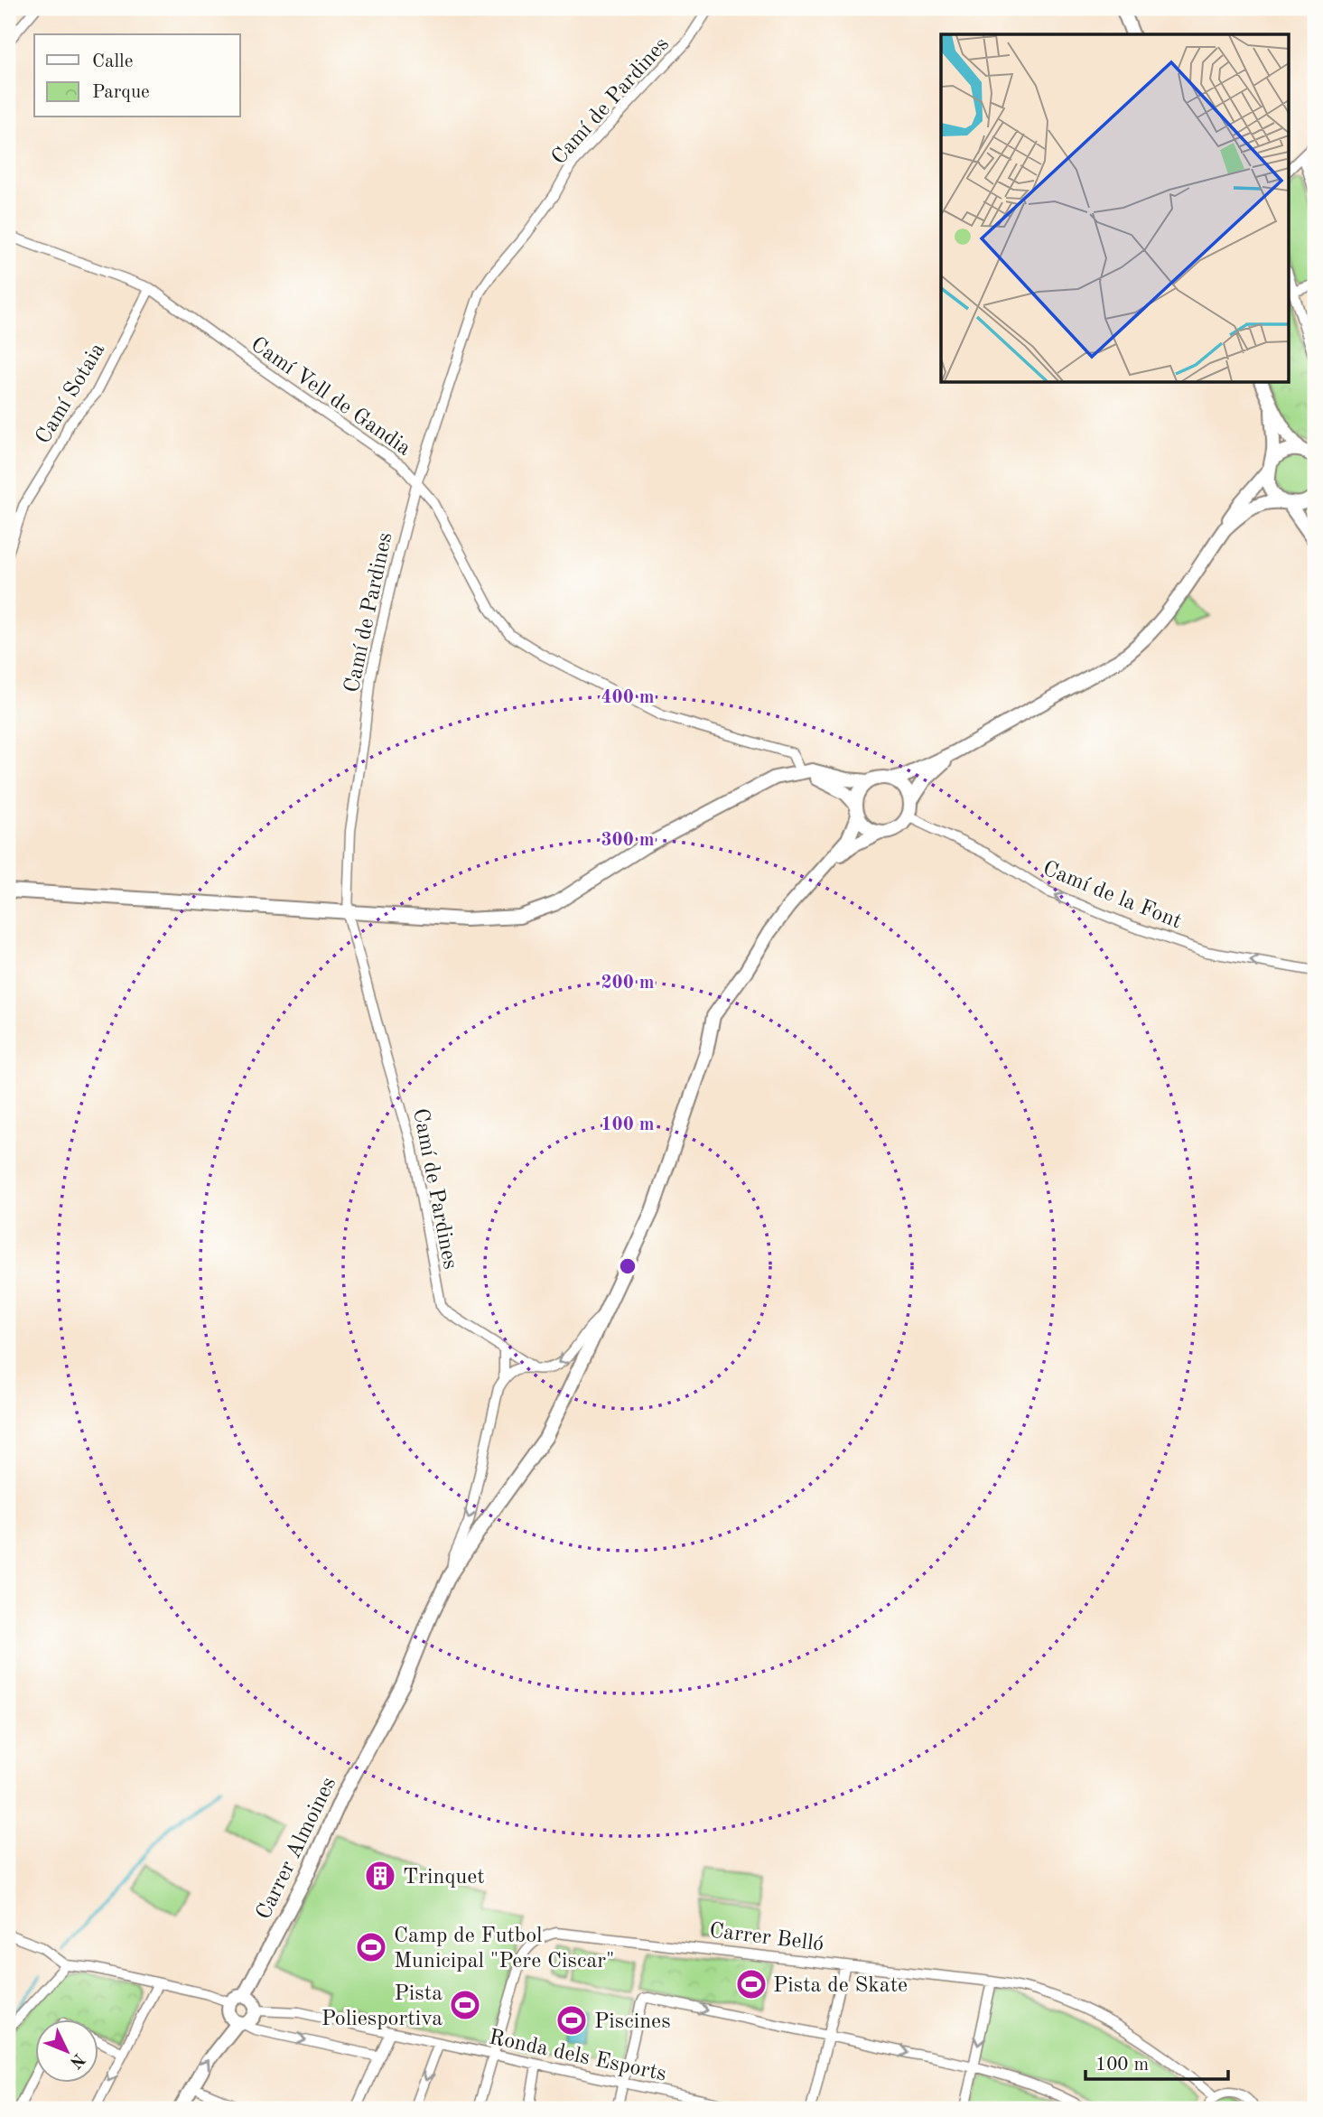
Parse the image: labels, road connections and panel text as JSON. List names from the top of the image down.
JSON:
{
  "streets": {
    "street": [
      "Camí de Pardines",
      "Camí Sotaia",
      "Camí Vell de Gandia",
      "Camí de la Font",
      "Carrer Almoines",
      "Carrer Belló",
      "Ronda dels Esports"
    ]
  },
  "crossings": [
    ["Camí de Pardines", "Camí Vell de Gandia"],
    ["Camí Sotaia", "Camí Vell de Gandia"],
    ["Carrer Almoines", "Ronda dels Esports"],
    ["Carrer Belló", "Ronda dels Esports"]
  ],
  "one_way": ["Camí de la Font"],
  "places": {
    "building": ["Trinquet"],
    "sports": [
      "Camp de Futbol Municipal \"Pere Ciscar\"",
      "Pista de Skate",
      "Pista Poliesportiva",
      "Piscines"
    ]
  },
  "legend": ["Calle", "Parque"],
  "scale_bar": "100 m",
  "north": "bottom right",
  "rings": [
    "400 m",
    "300 m",
    "200 m",
    "100 m"
  ]
}
